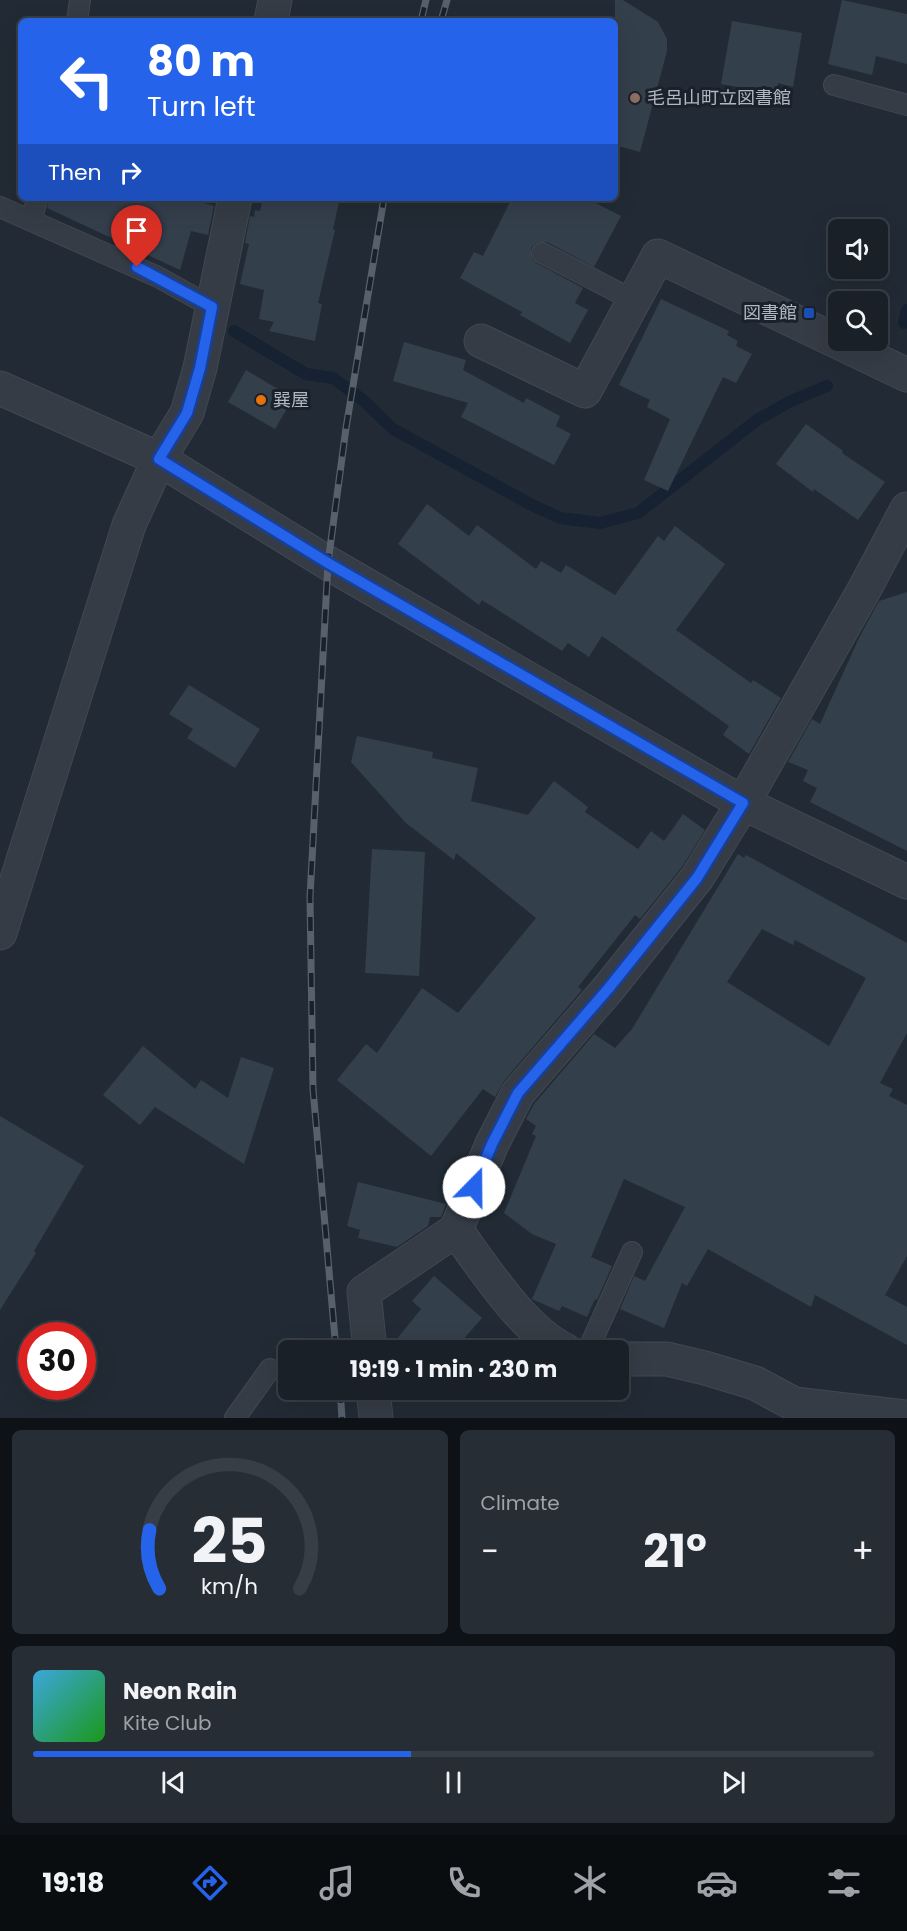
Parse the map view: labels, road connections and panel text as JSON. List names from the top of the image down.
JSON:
{
  "places": {
    "other": ["毛呂山町立図書館", "巽屋"],
    "transit": ["図書館"]
  },
  "page": {
    "turn": ["80 m", "Turn left"],
    "then": "Then",
    "limit": "30",
    "trip": "19:19 · 1 min · 230 m",
    "tile": "Climate",
    "heat": ["−", "21°", "+"],
    "song": ["Neon Rain", "Kite Club"],
    "tabs": "19:18",
    "gauge": ["25", "km/h"]
  }
}
